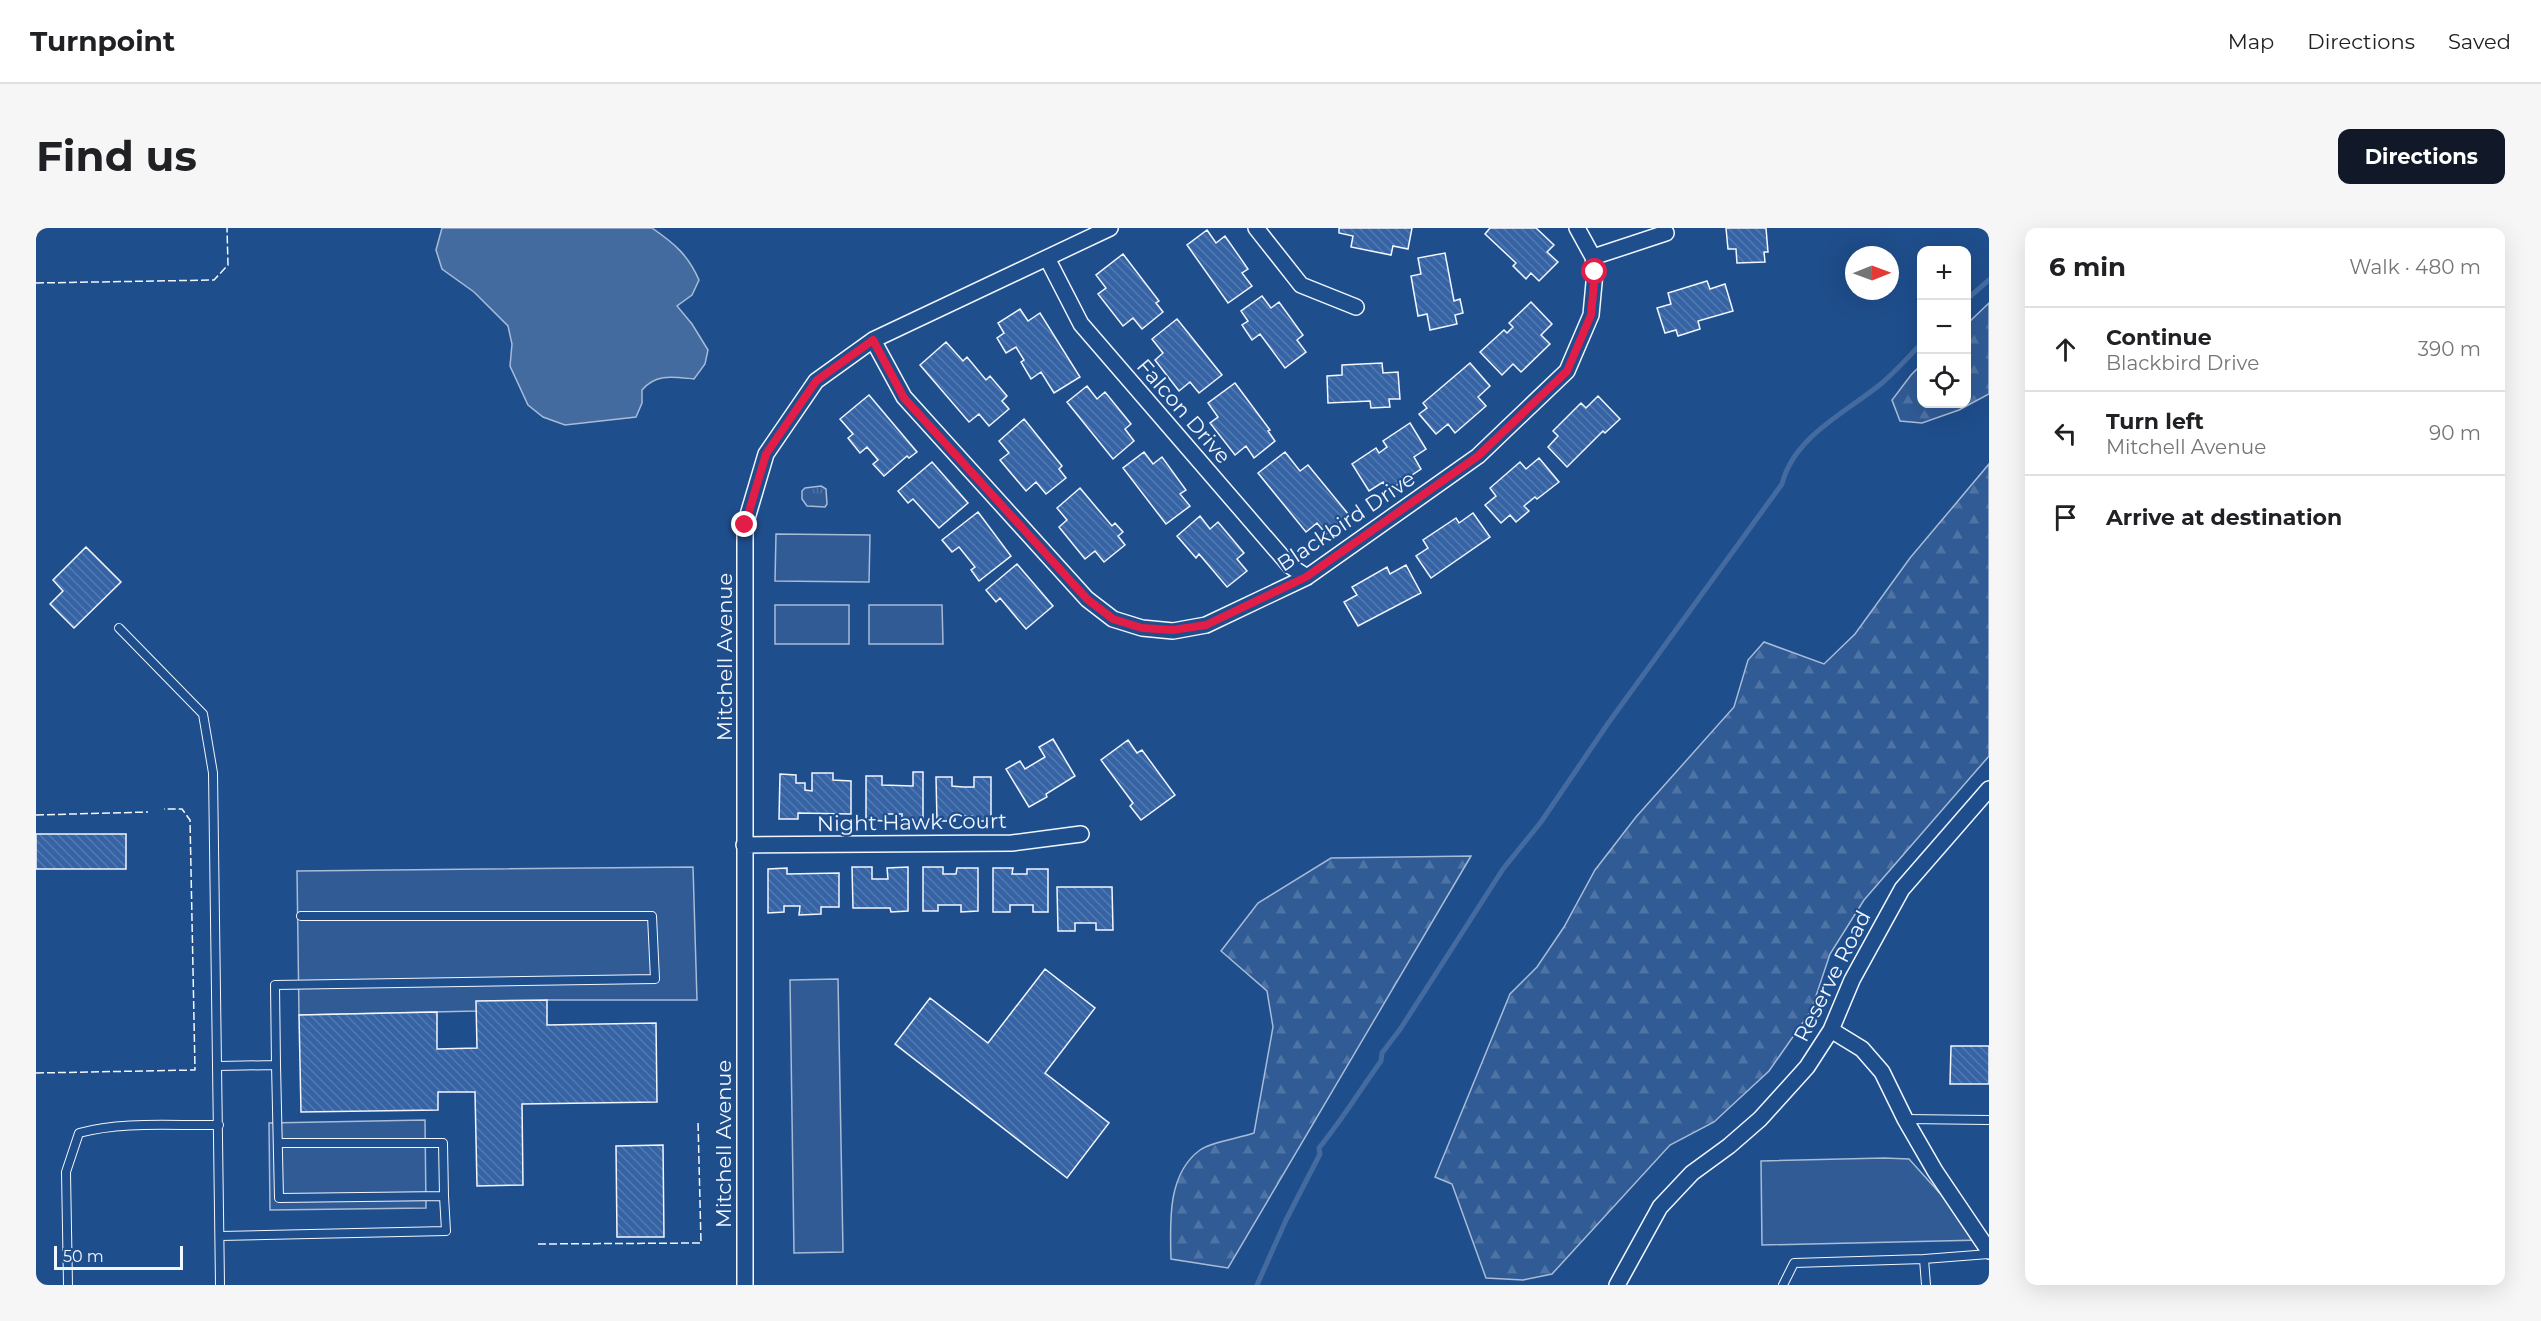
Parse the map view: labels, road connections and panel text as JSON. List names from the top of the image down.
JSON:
{
  "streets": {
    "street": [
      "Falcon Drive",
      "Blackbird Drive",
      "Mitchell Avenue",
      "Night Hawk Court",
      "Reserve Road"
    ]
  },
  "crossings": [
    ["Falcon Drive", "Blackbird Drive"],
    ["Falcon Drive", "Mitchell Avenue"],
    ["Blackbird Drive", "Mitchell Avenue"],
    ["Mitchell Avenue", "Night Hawk Court"]
  ],
  "scale_bar": "50 m",
  "north": "right",
  "page": {
    "header": "Turnpoint",
    "nav": ["Map", "Directions", "Saved"],
    "buttons": "Directions",
    "title": "Find us",
    "heading": ["6 min", "Walk · 480 m"],
    "map_buttons": ["+", "−"],
    "list": [
      ["Continue", "Blackbird Drive", "390 m"],
      ["Turn left", "Mitchell Avenue", "90 m"],
      "Arrive at destination"
    ],
    "scale": "50 m"
  }
}
